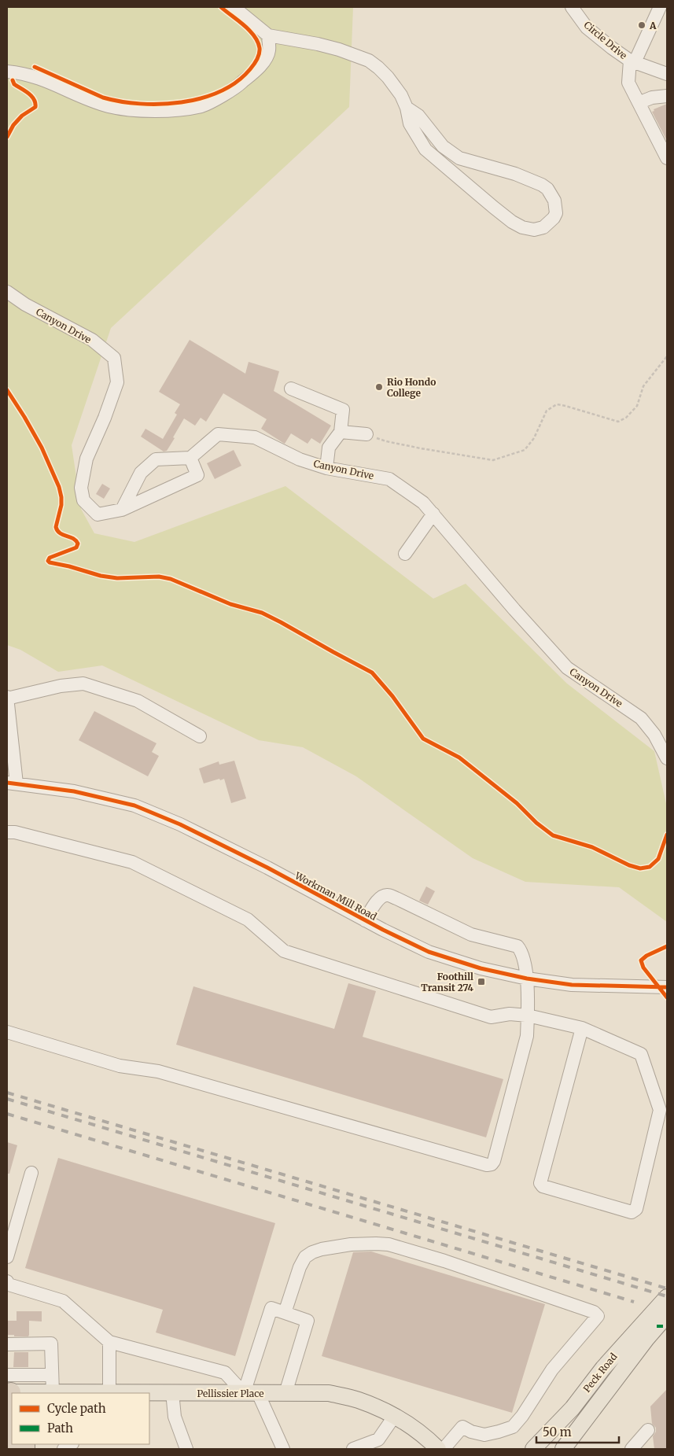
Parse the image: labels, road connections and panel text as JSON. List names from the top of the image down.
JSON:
{
  "streets": {
    "main road": ["Peck Road", "Pellissier Place"],
    "street": ["Circle Drive", "Canyon Drive", "Workman Mill Road"]
  },
  "places": {
    "other": ["A", "Rio Hondo College"],
    "transit": ["Foothill Transit 274"]
  },
  "legend": ["Cycle path", "Path"],
  "scale_bar": "50 m"
}
